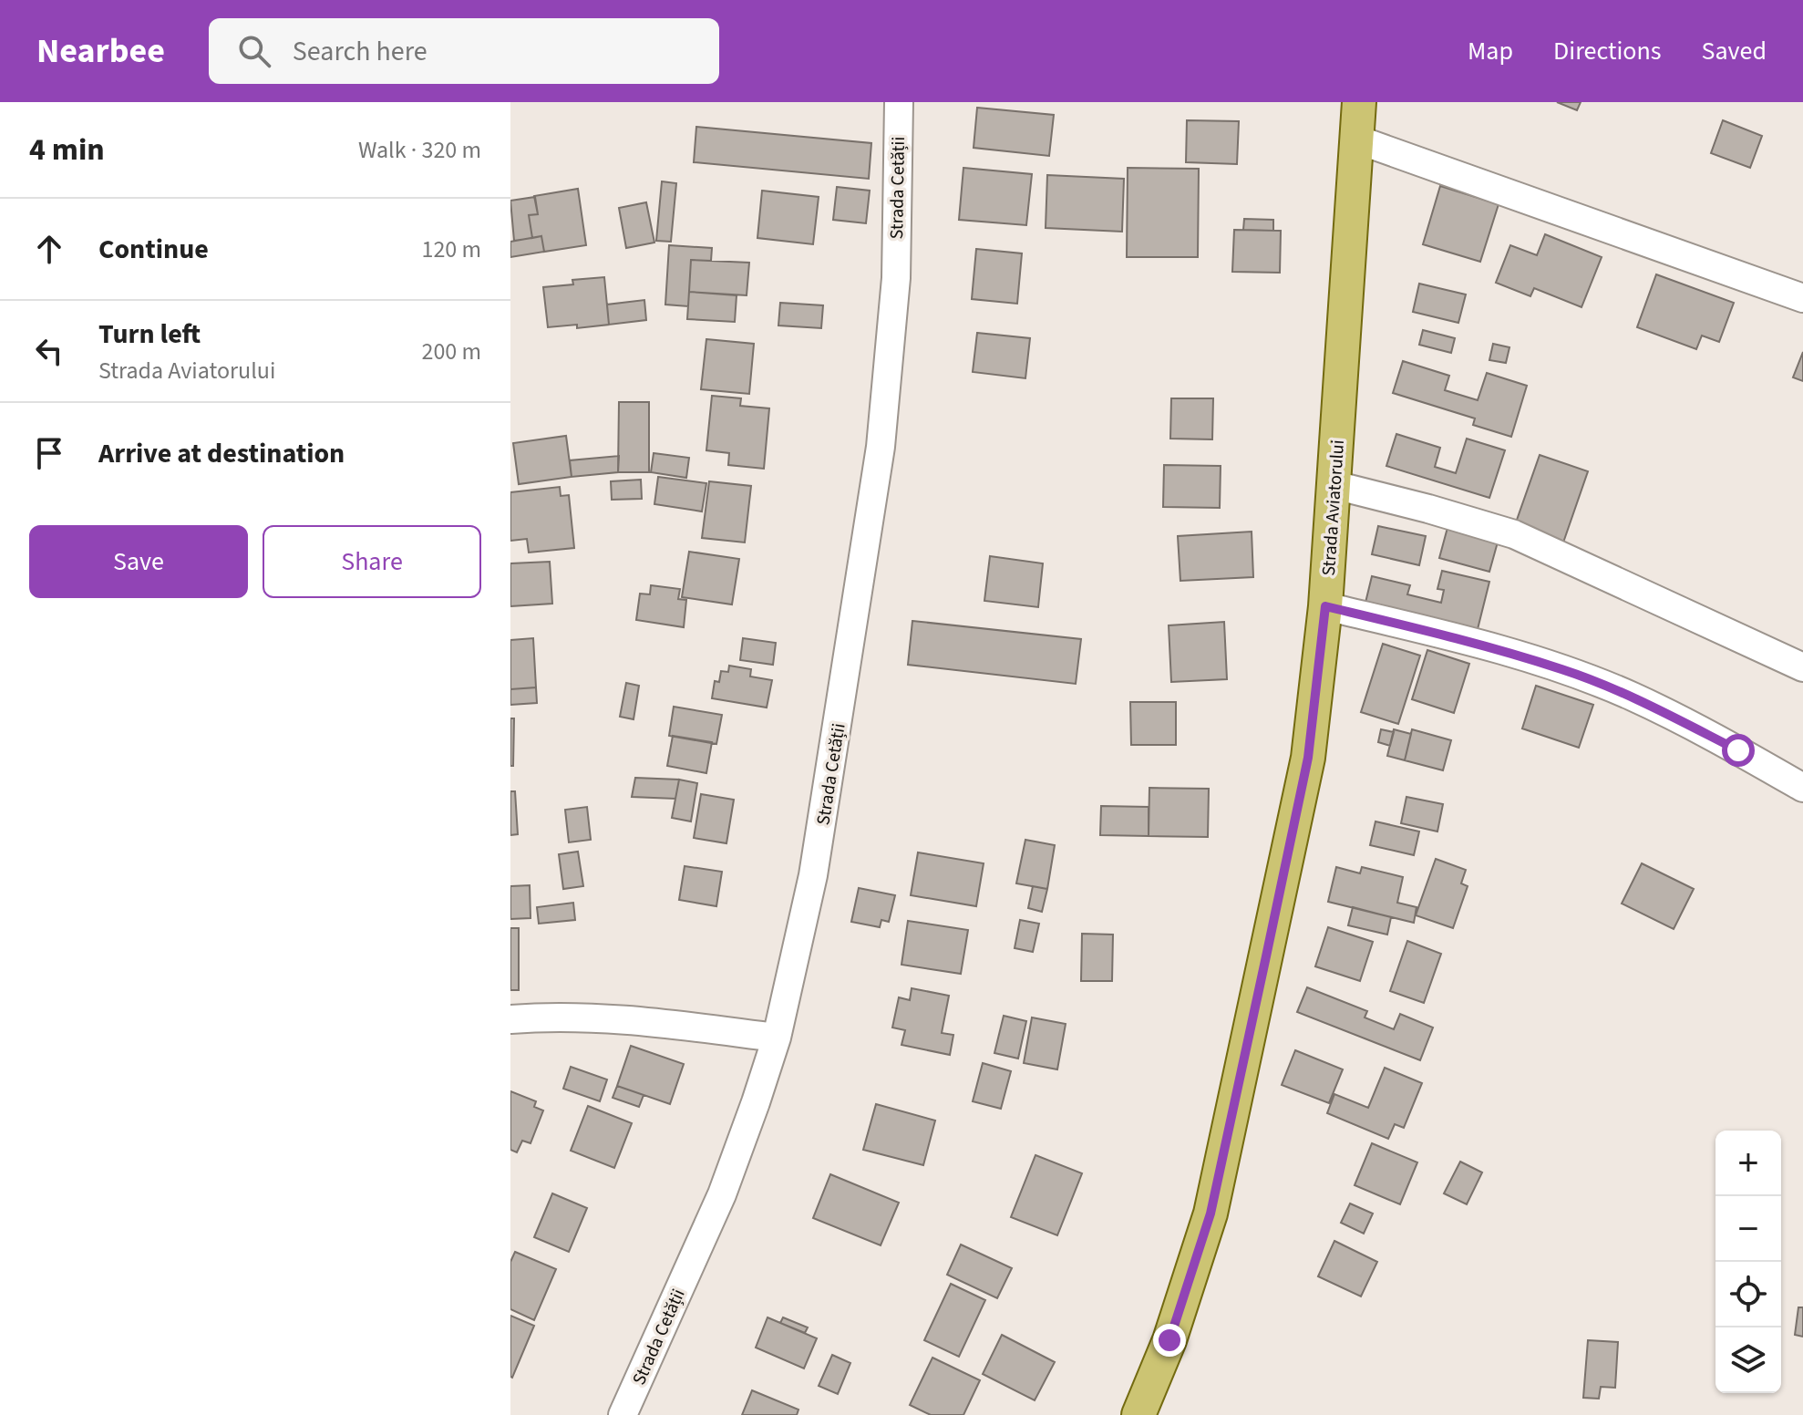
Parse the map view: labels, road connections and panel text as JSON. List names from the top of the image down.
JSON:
{
  "streets": {
    "main road": ["Strada Aviatorului"],
    "street": ["Strada Cetății"]
  },
  "page": {
    "header": "Nearbee",
    "search": "Search here",
    "nav": ["Map", "Directions", "Saved"],
    "heading": ["4 min", "Walk · 320 m"],
    "list": [
      ["Continue", "120 m"],
      ["Turn left", "Strada Aviatorului", "200 m"],
      "Arrive at destination"
    ],
    "buttons": ["Save", "Share"],
    "map_buttons": ["+", "−"]
  }
}
